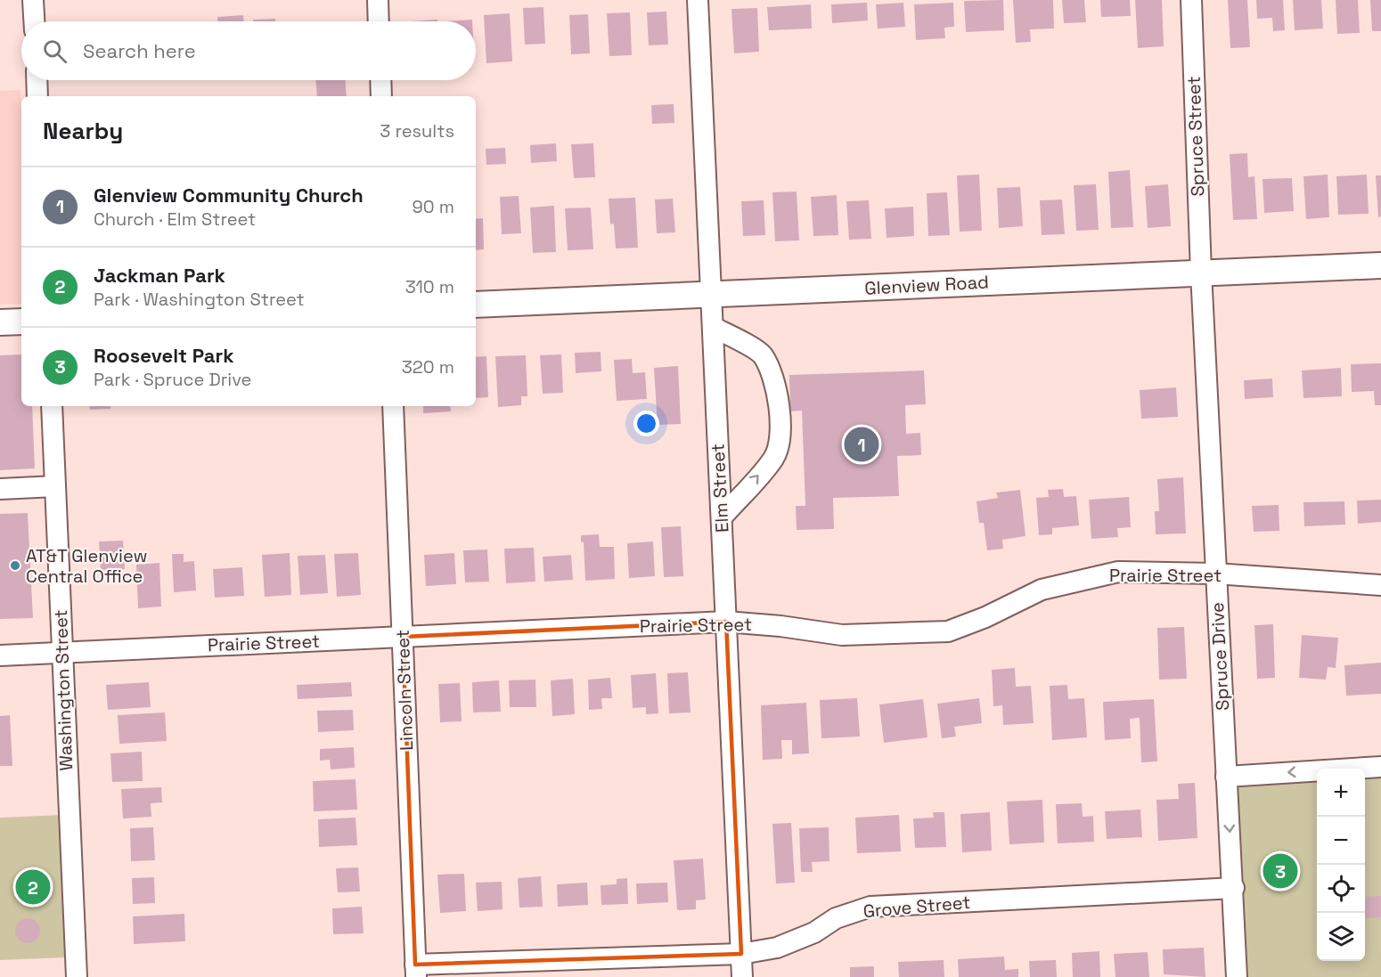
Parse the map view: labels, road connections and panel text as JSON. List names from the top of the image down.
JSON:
{
  "streets": {
    "main road": ["Glenview Road"],
    "street": [
      "Spruce Street",
      "Elm Street",
      "Prairie Street",
      "Spruce Drive",
      "Washington Street",
      "Lincoln Street",
      "Grove Street"
    ]
  },
  "crossings": [
    ["Spruce Street", "Glenview Road"],
    ["Spruce Street", "Spruce Drive"],
    ["Glenview Road", "Elm Street"],
    ["Glenview Road", "Spruce Drive"],
    ["Elm Street", "Prairie Street"],
    ["Elm Street", "Grove Street"],
    ["Prairie Street", "Spruce Drive"],
    ["Prairie Street", "Washington Street"],
    ["Prairie Street", "Lincoln Street"],
    ["Spruce Drive", "Grove Street"],
    ["Lincoln Street", "Grove Street"]
  ],
  "places": ["AT&T Glenview Central Office"],
  "page": {
    "search": "Search here",
    "heading": ["Nearby", "3 results"],
    "list": [
      {
        "mark": "1",
        "name": "Glenview Community Church",
        "note": "Church · Elm Street",
        "value": "90 m"
      },
      {
        "mark": "2",
        "name": "Jackman Park",
        "note": "Park · Washington Street",
        "value": "310 m"
      },
      {
        "mark": "3",
        "name": "Roosevelt Park",
        "note": "Park · Spruce Drive",
        "value": "320 m"
      }
    ],
    "pins": ["1", "3", "2"],
    "map_buttons": ["+", "−"]
  }
}
